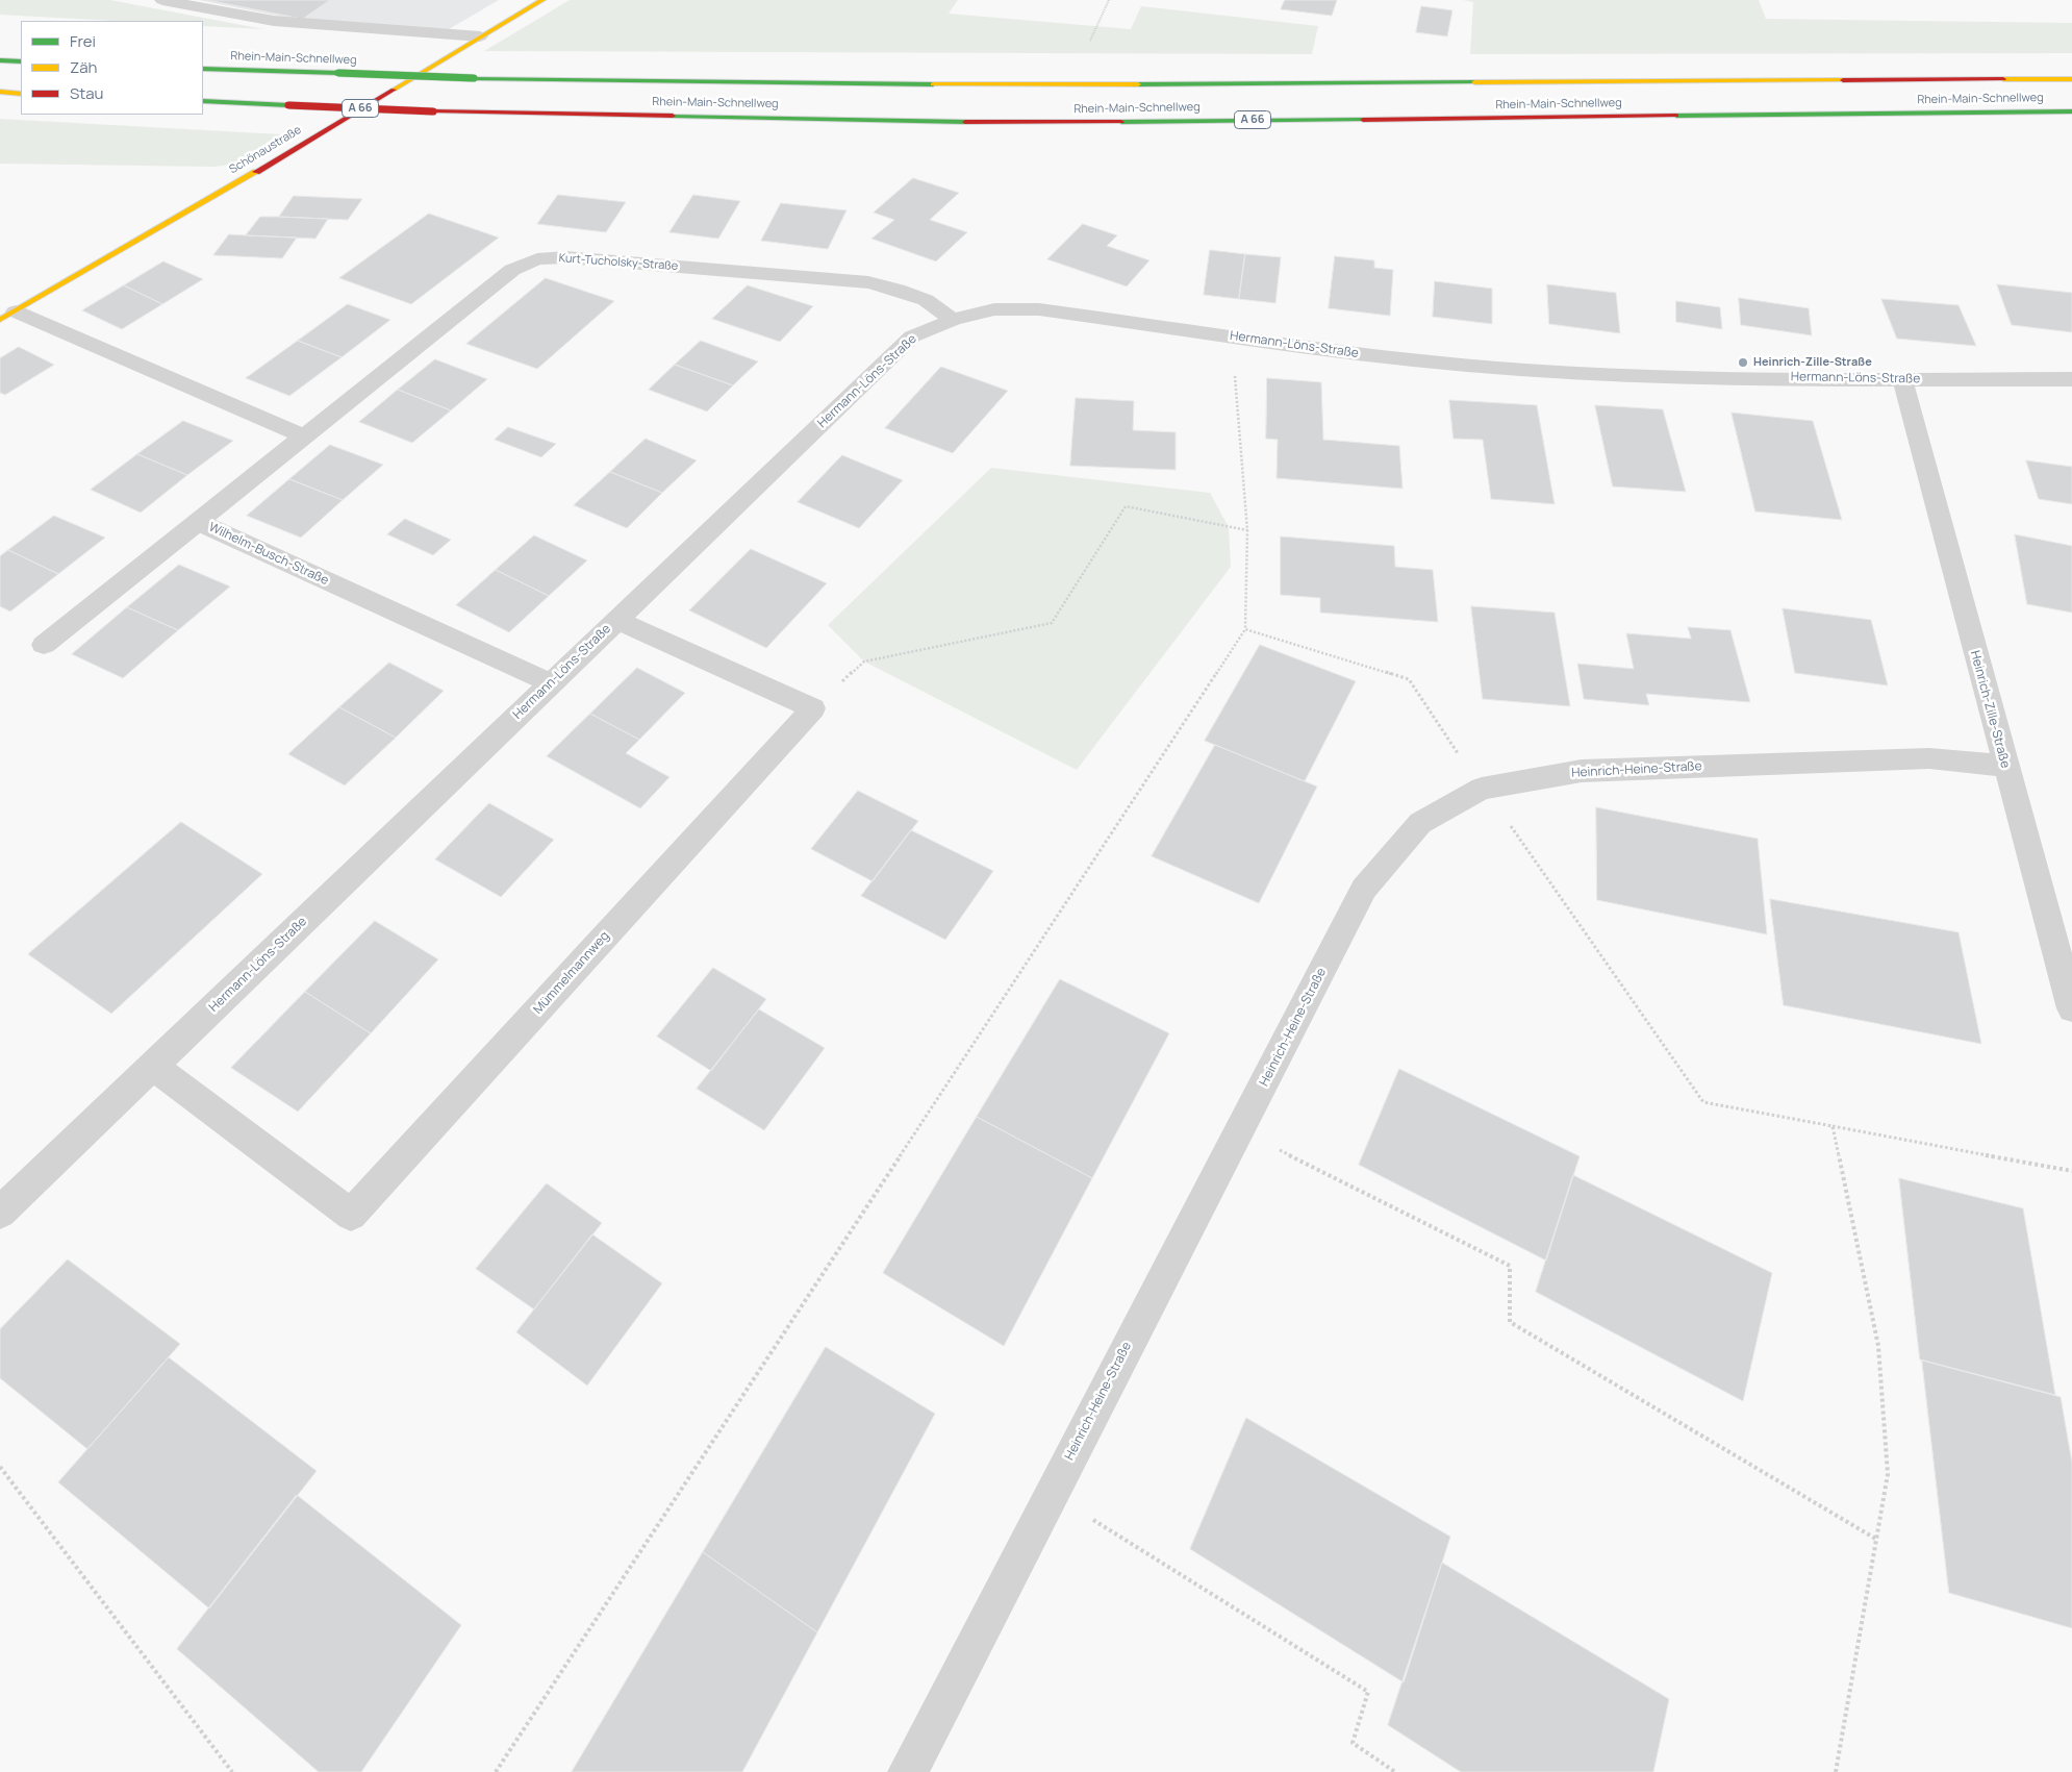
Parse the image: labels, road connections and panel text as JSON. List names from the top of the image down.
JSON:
{
  "streets": {
    "main road": ["Rhein-Main-Schnellweg", "A 66", "Schönaustraße"],
    "street": [
      "Kurt-Tucholsky-Straße",
      "Hermann-Löns-Straße",
      "Wilhelm-Busch-Straße",
      "Heinrich-Zille-Straße",
      "Heinrich-Heine-Straße",
      "Mümmelmannweg"
    ]
  },
  "crossings": [
    ["Kurt-Tucholsky-Straße", "Hermann-Löns-Straße"],
    ["Kurt-Tucholsky-Straße", "Wilhelm-Busch-Straße"],
    ["Hermann-Löns-Straße", "Wilhelm-Busch-Straße"],
    ["Hermann-Löns-Straße", "Heinrich-Zille-Straße"],
    ["Hermann-Löns-Straße", "Mümmelmannweg"],
    ["Heinrich-Zille-Straße", "Heinrich-Heine-Straße"]
  ],
  "places": ["Heinrich-Zille-Straße"],
  "legend": ["Frei", "Zäh", "Stau"]
}
